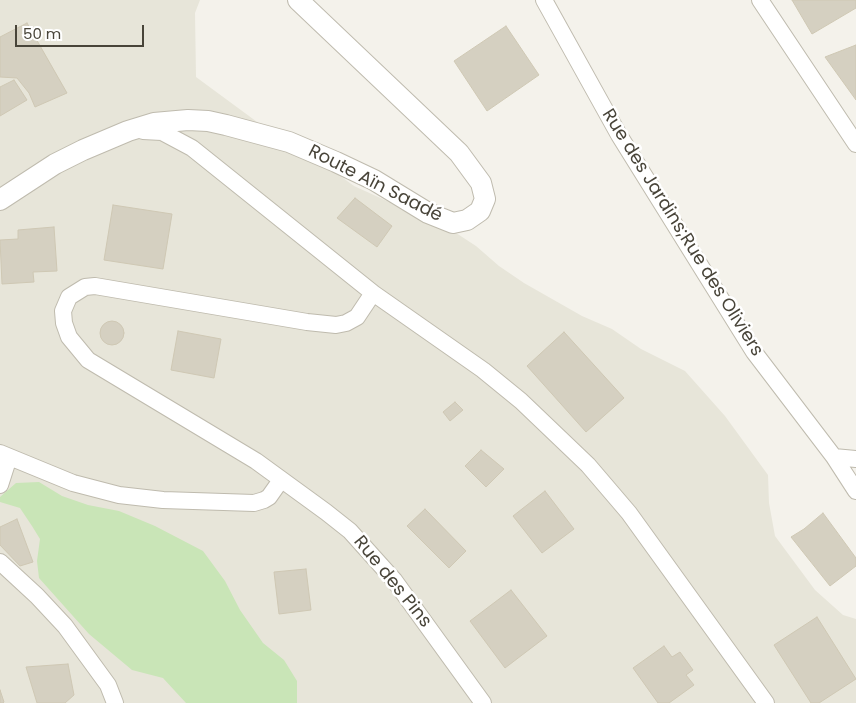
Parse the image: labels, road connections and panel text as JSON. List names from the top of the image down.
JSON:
{
  "streets": {
    "street": ["Route Aïn Saadé", "Rue des Jardins;Rue des Oliviers", "Rue des Pins"]
  },
  "scale_bar": "50 m"
}
